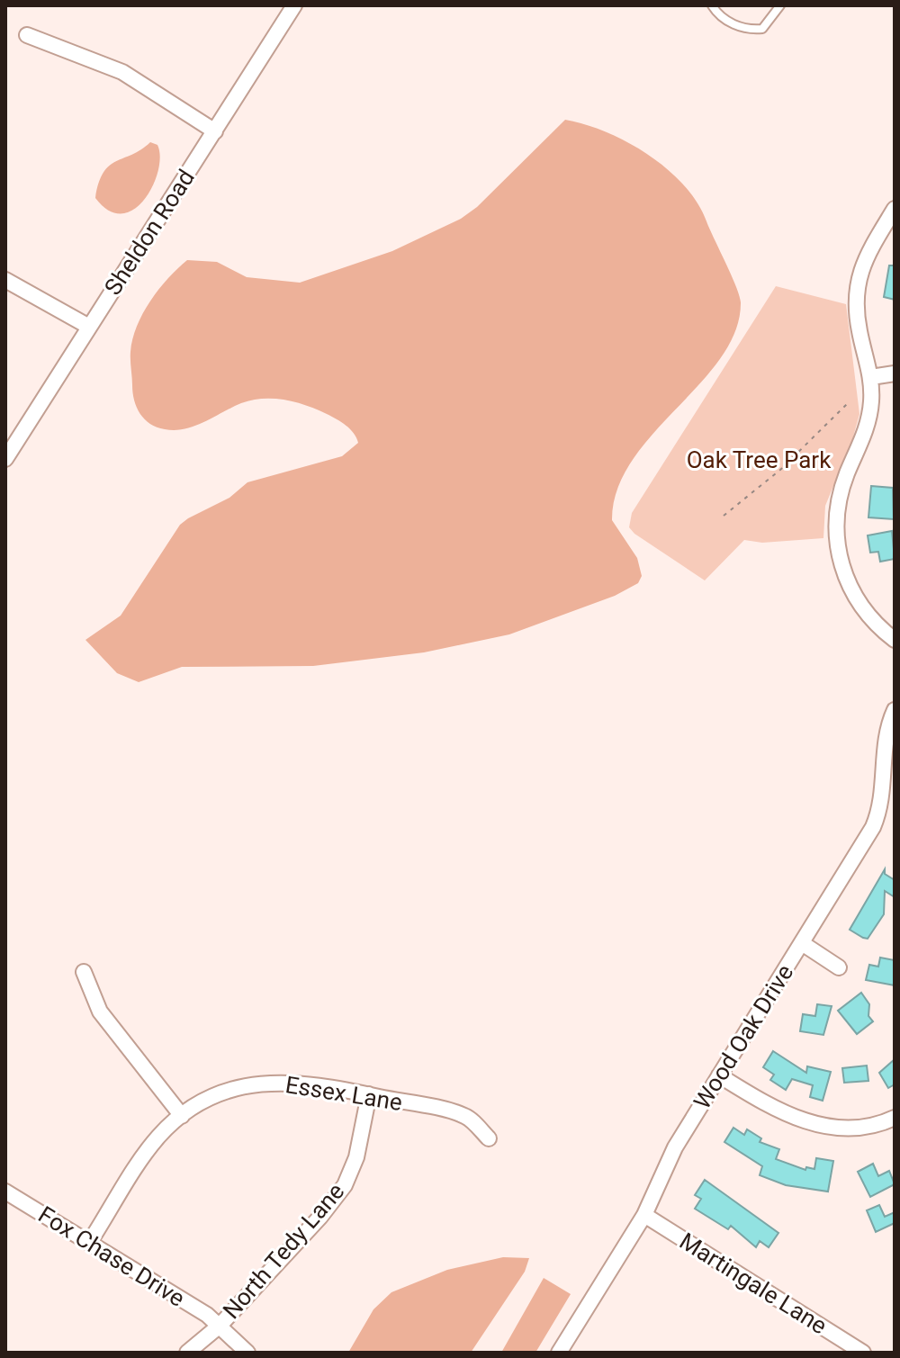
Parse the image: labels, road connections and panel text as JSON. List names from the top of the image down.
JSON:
{
  "streets": {
    "street": [
      "Sheldon Road",
      "Wood Oak Drive",
      "Essex Lane",
      "North Tedy Lane",
      "Fox Chase Drive",
      "Martingale Lane"
    ]
  },
  "crossings": [
    ["Wood Oak Drive", "Martingale Lane"],
    ["Essex Lane", "North Tedy Lane"],
    ["Essex Lane", "Fox Chase Drive"],
    ["North Tedy Lane", "Fox Chase Drive"]
  ],
  "parks": ["Oak Tree Park"]
}
